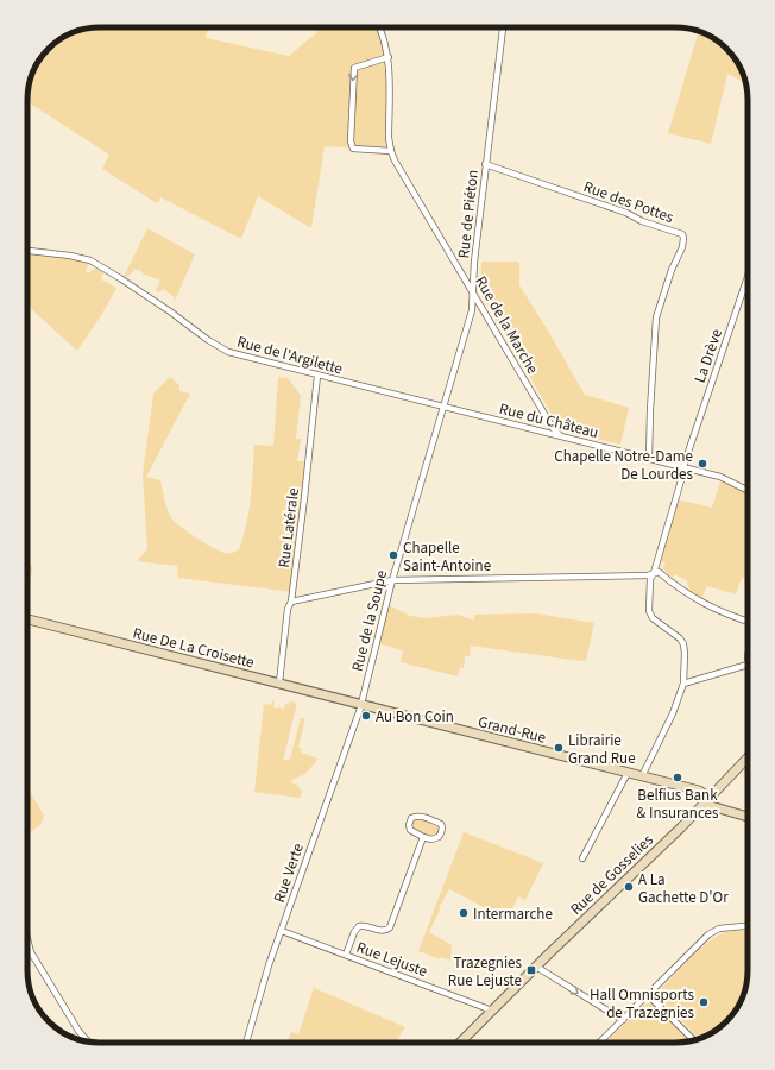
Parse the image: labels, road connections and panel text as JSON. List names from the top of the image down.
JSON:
{
  "streets": {
    "main road": ["Rue De La Croisette", "Grand-Rue", "Rue de Gosselies"],
    "street": [
      "Rue des Pottes",
      "Rue de Piéton",
      "Rue de la Marche",
      "Rue de l'Argilette",
      "La Drève",
      "Rue du Château",
      "Rue Latérale",
      "Rue de la Soupe",
      "Rue Verte",
      "Rue Lejuste"
    ]
  },
  "crossings": [
    ["Rue des Pottes", "Rue de Piéton"],
    ["Rue des Pottes", "Rue du Château"],
    ["Rue de Piéton", "Rue de la Marche"],
    ["Rue de Piéton", "Rue de l'Argilette"],
    ["Rue de Piéton", "Rue du Château"],
    ["Rue de Piéton", "Rue de la Soupe"],
    ["Rue de la Marche", "Rue du Château"],
    ["Rue de l'Argilette", "Rue du Château"],
    ["Rue de l'Argilette", "Rue Latérale"],
    ["Rue de l'Argilette", "Rue de la Soupe"],
    ["La Drève", "Rue du Château"],
    ["Rue du Château", "Rue de la Soupe"],
    ["Rue Latérale", "Rue De La Croisette"],
    ["Rue de la Soupe", "Rue De La Croisette"],
    ["Rue de la Soupe", "Grand-Rue"],
    ["Rue de la Soupe", "Rue Verte"],
    ["Rue De La Croisette", "Grand-Rue"],
    ["Rue De La Croisette", "Rue Verte"],
    ["Grand-Rue", "Rue Verte"],
    ["Grand-Rue", "Rue de Gosselies"],
    ["Rue Verte", "Rue Lejuste"],
    ["Rue de Gosselies", "Rue Lejuste"]
  ],
  "places": {
    "other": [
      "Chapelle Notre-Dame De Lourdes",
      "Chapelle Saint-Antoine",
      "Au Bon Coin",
      "Librairie Grand Rue",
      "Belfius Bank & Insurances",
      "A La Gachette D'Or",
      "Intermarche",
      "Hall Omnisports de Trazegnies"
    ],
    "transit": ["Trazegnies Rue Lejuste"]
  }
}
